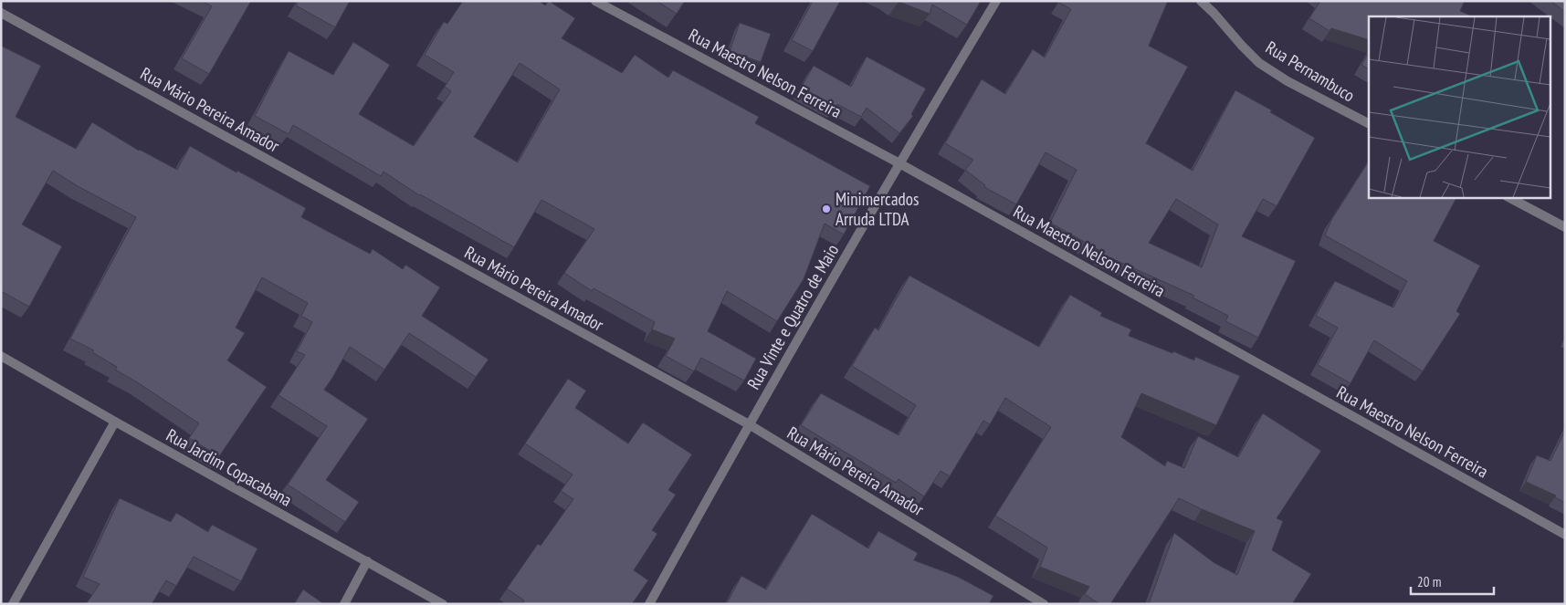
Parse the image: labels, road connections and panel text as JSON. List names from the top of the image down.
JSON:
{
  "streets": {
    "street": [
      "Rua Pernambuco",
      "Rua Maestro Nelson Ferreira",
      "Rua Mário Pereira Amador",
      "Rua Vinte e Quatro de Maio",
      "Rua Jardim Copacabana"
    ]
  },
  "crossings": [
    ["Rua Maestro Nelson Ferreira", "Rua Vinte e Quatro de Maio"],
    ["Rua Mário Pereira Amador", "Rua Vinte e Quatro de Maio"]
  ],
  "places": ["Minimercados Arruda LTDA"],
  "scale_bar": "20 m"
}
